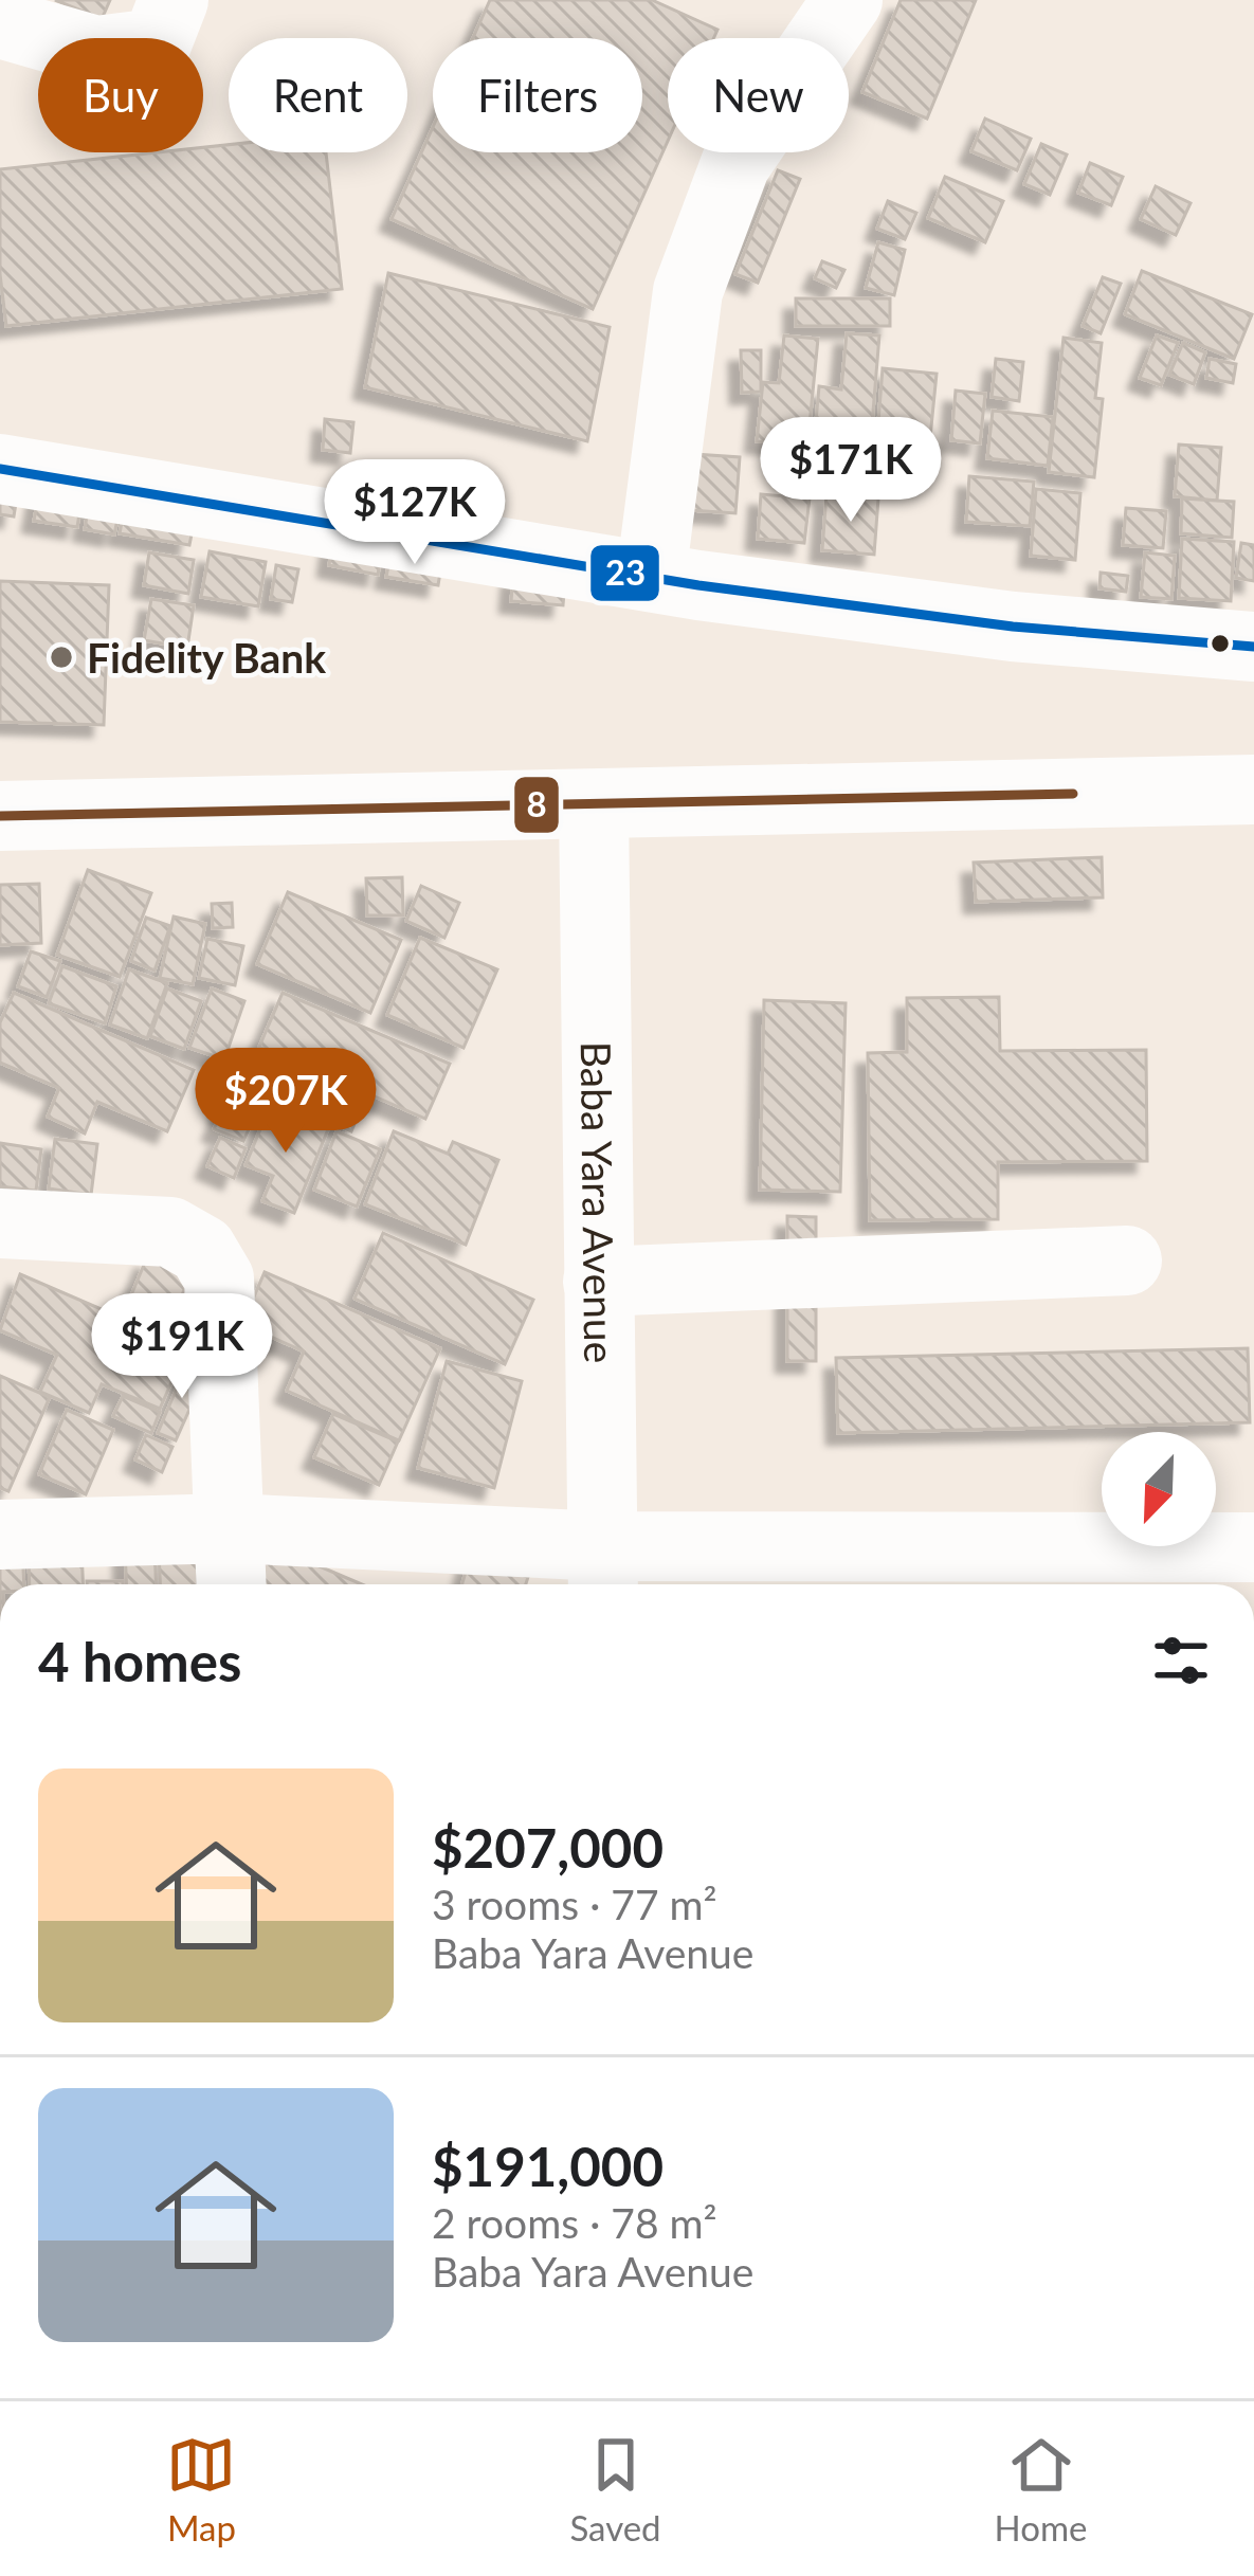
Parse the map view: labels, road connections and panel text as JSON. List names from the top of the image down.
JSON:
{
  "streets": {
    "street": ["Baba Yara Avenue"]
  },
  "places": ["Fidelity Bank"],
  "lines": ["transit line 23", "transit line 8"],
  "north": "bottom left",
  "page": {
    "chip": [
      "Buy",
      "Rent",
      "Filters",
      "New"
    ],
    "price": [
      "$171K",
      "$127K",
      "$207K",
      "$191K"
    ],
    "heading": "4 homes",
    "list": [
      {
        "name": "$207,000",
        "note": "3 rooms · 77 m² · Baba Yara Avenue"
      },
      {
        "name": "$191,000",
        "note": "2 rooms · 78 m² · Baba Yara Avenue"
      }
    ],
    "tabs": ["Map", "Saved", "Home"]
  }
}
